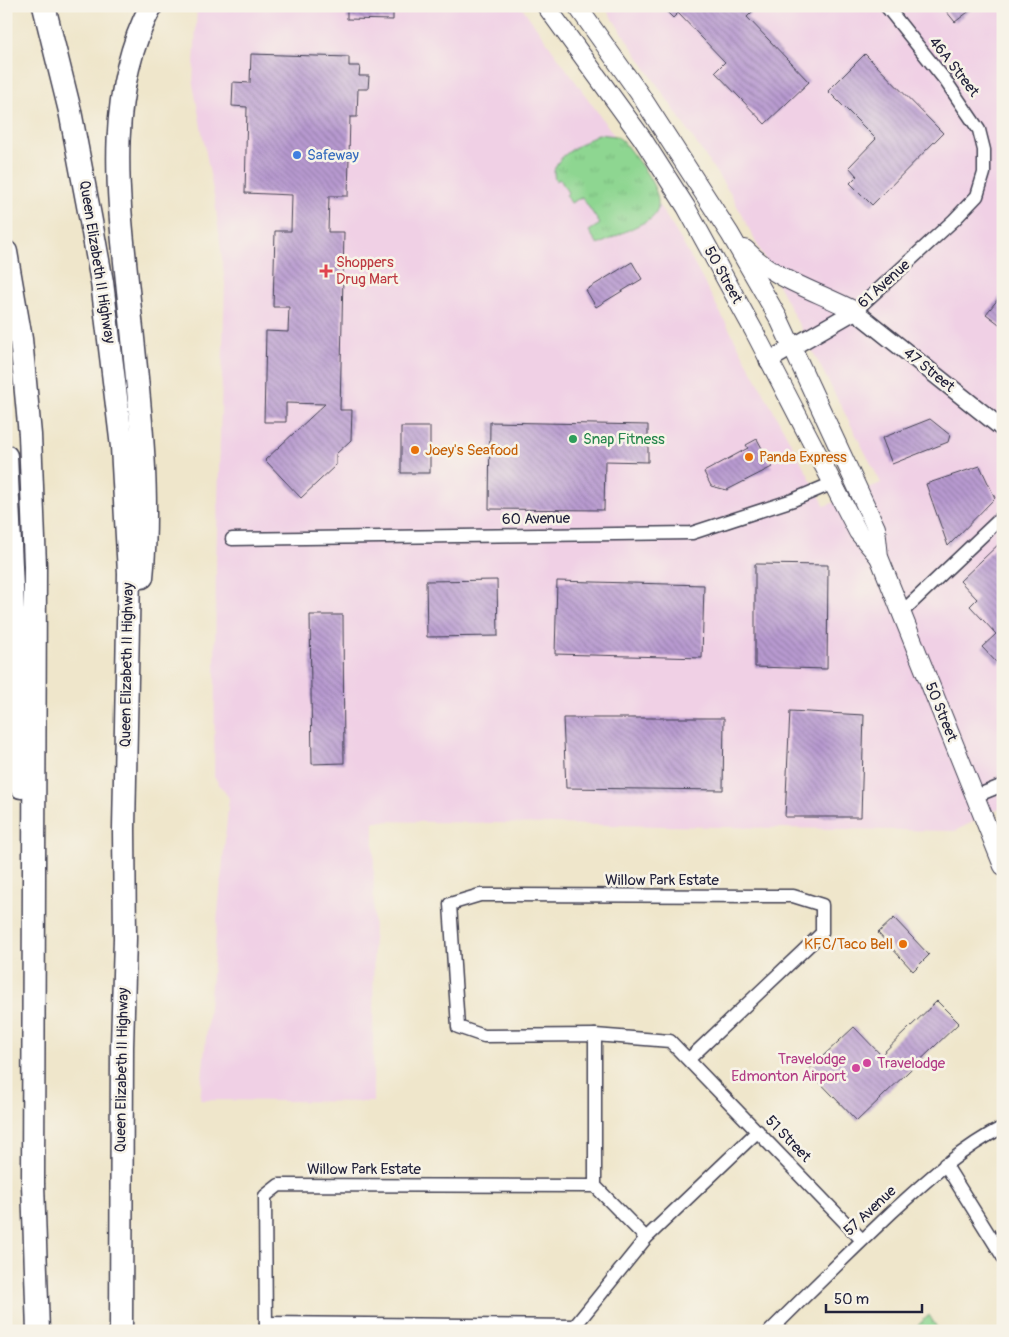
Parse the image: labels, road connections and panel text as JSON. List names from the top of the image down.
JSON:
{
  "streets": {
    "highway": ["Queen Elizabeth II Highway"],
    "main road": ["50 Street"],
    "street": [
      "46A Street",
      "61 Avenue",
      "47 Street",
      "60 Avenue",
      "Willow Park Estate",
      "51 Street",
      "57 Avenue"
    ]
  },
  "crossings": [
    ["46A Street", "61 Avenue"],
    ["50 Street", "61 Avenue"],
    ["50 Street", "60 Avenue"],
    ["61 Avenue", "47 Street"],
    ["Willow Park Estate", "51 Street"],
    ["51 Street", "57 Avenue"]
  ],
  "places": {
    "other": [
      "Safeway",
      "Snap Fitness",
      "Joey's Seafood",
      "Panda Express",
      "KFC/Taco Bell",
      "Travelodge",
      "Travelodge Edmonton Airport"
    ],
    "health": ["Shoppers Drug Mart"]
  },
  "scale_bar": "50 m"
}
